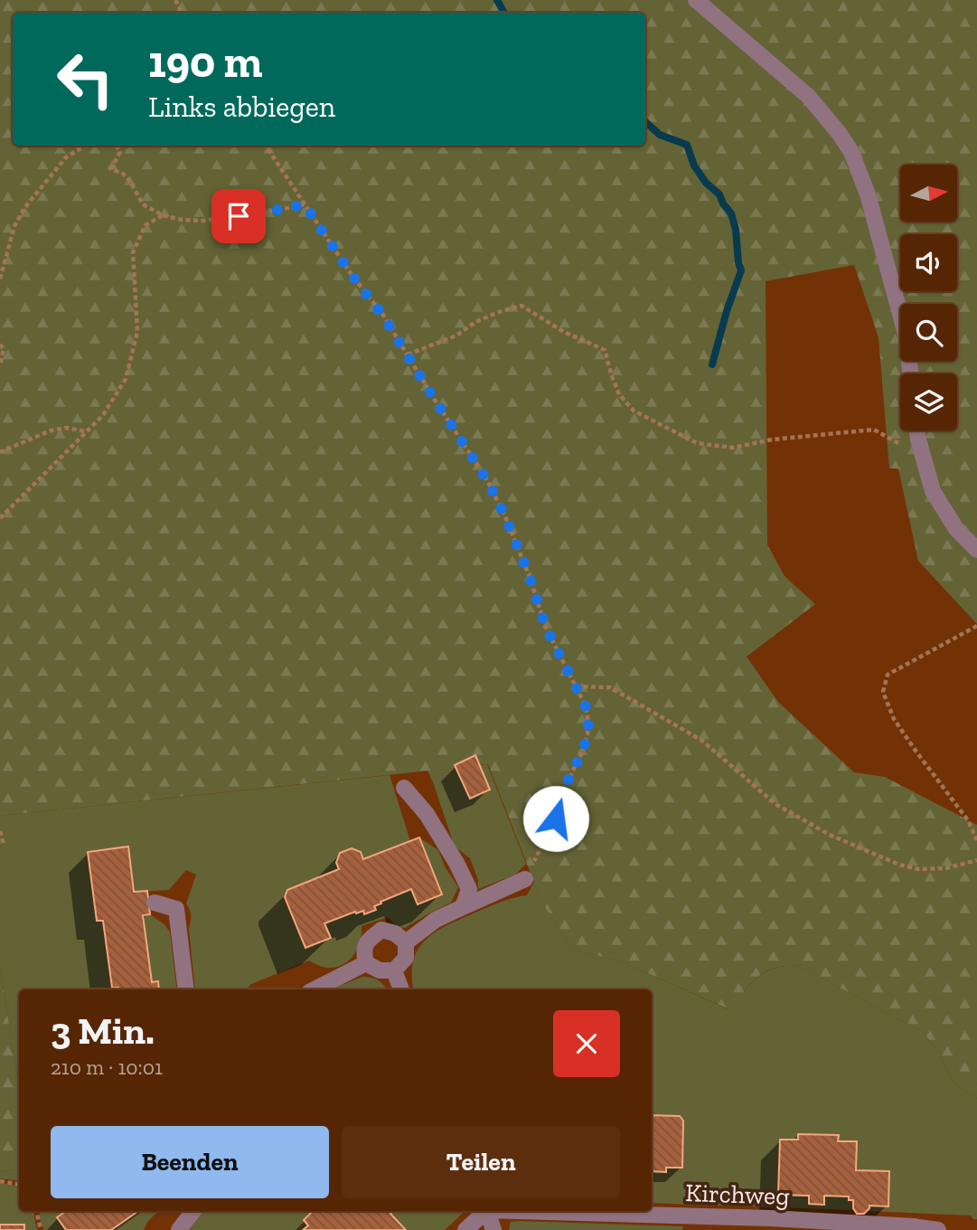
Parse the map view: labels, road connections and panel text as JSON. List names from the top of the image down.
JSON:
{
  "streets": {
    "street": ["Kirchweg"]
  },
  "north": "right",
  "page": {
    "turn": ["190 m", "Links abbiegen"],
    "heading": ["3 Min.", "210 m · 10:01"],
    "buttons": ["Beenden", "Teilen"]
  }
}
